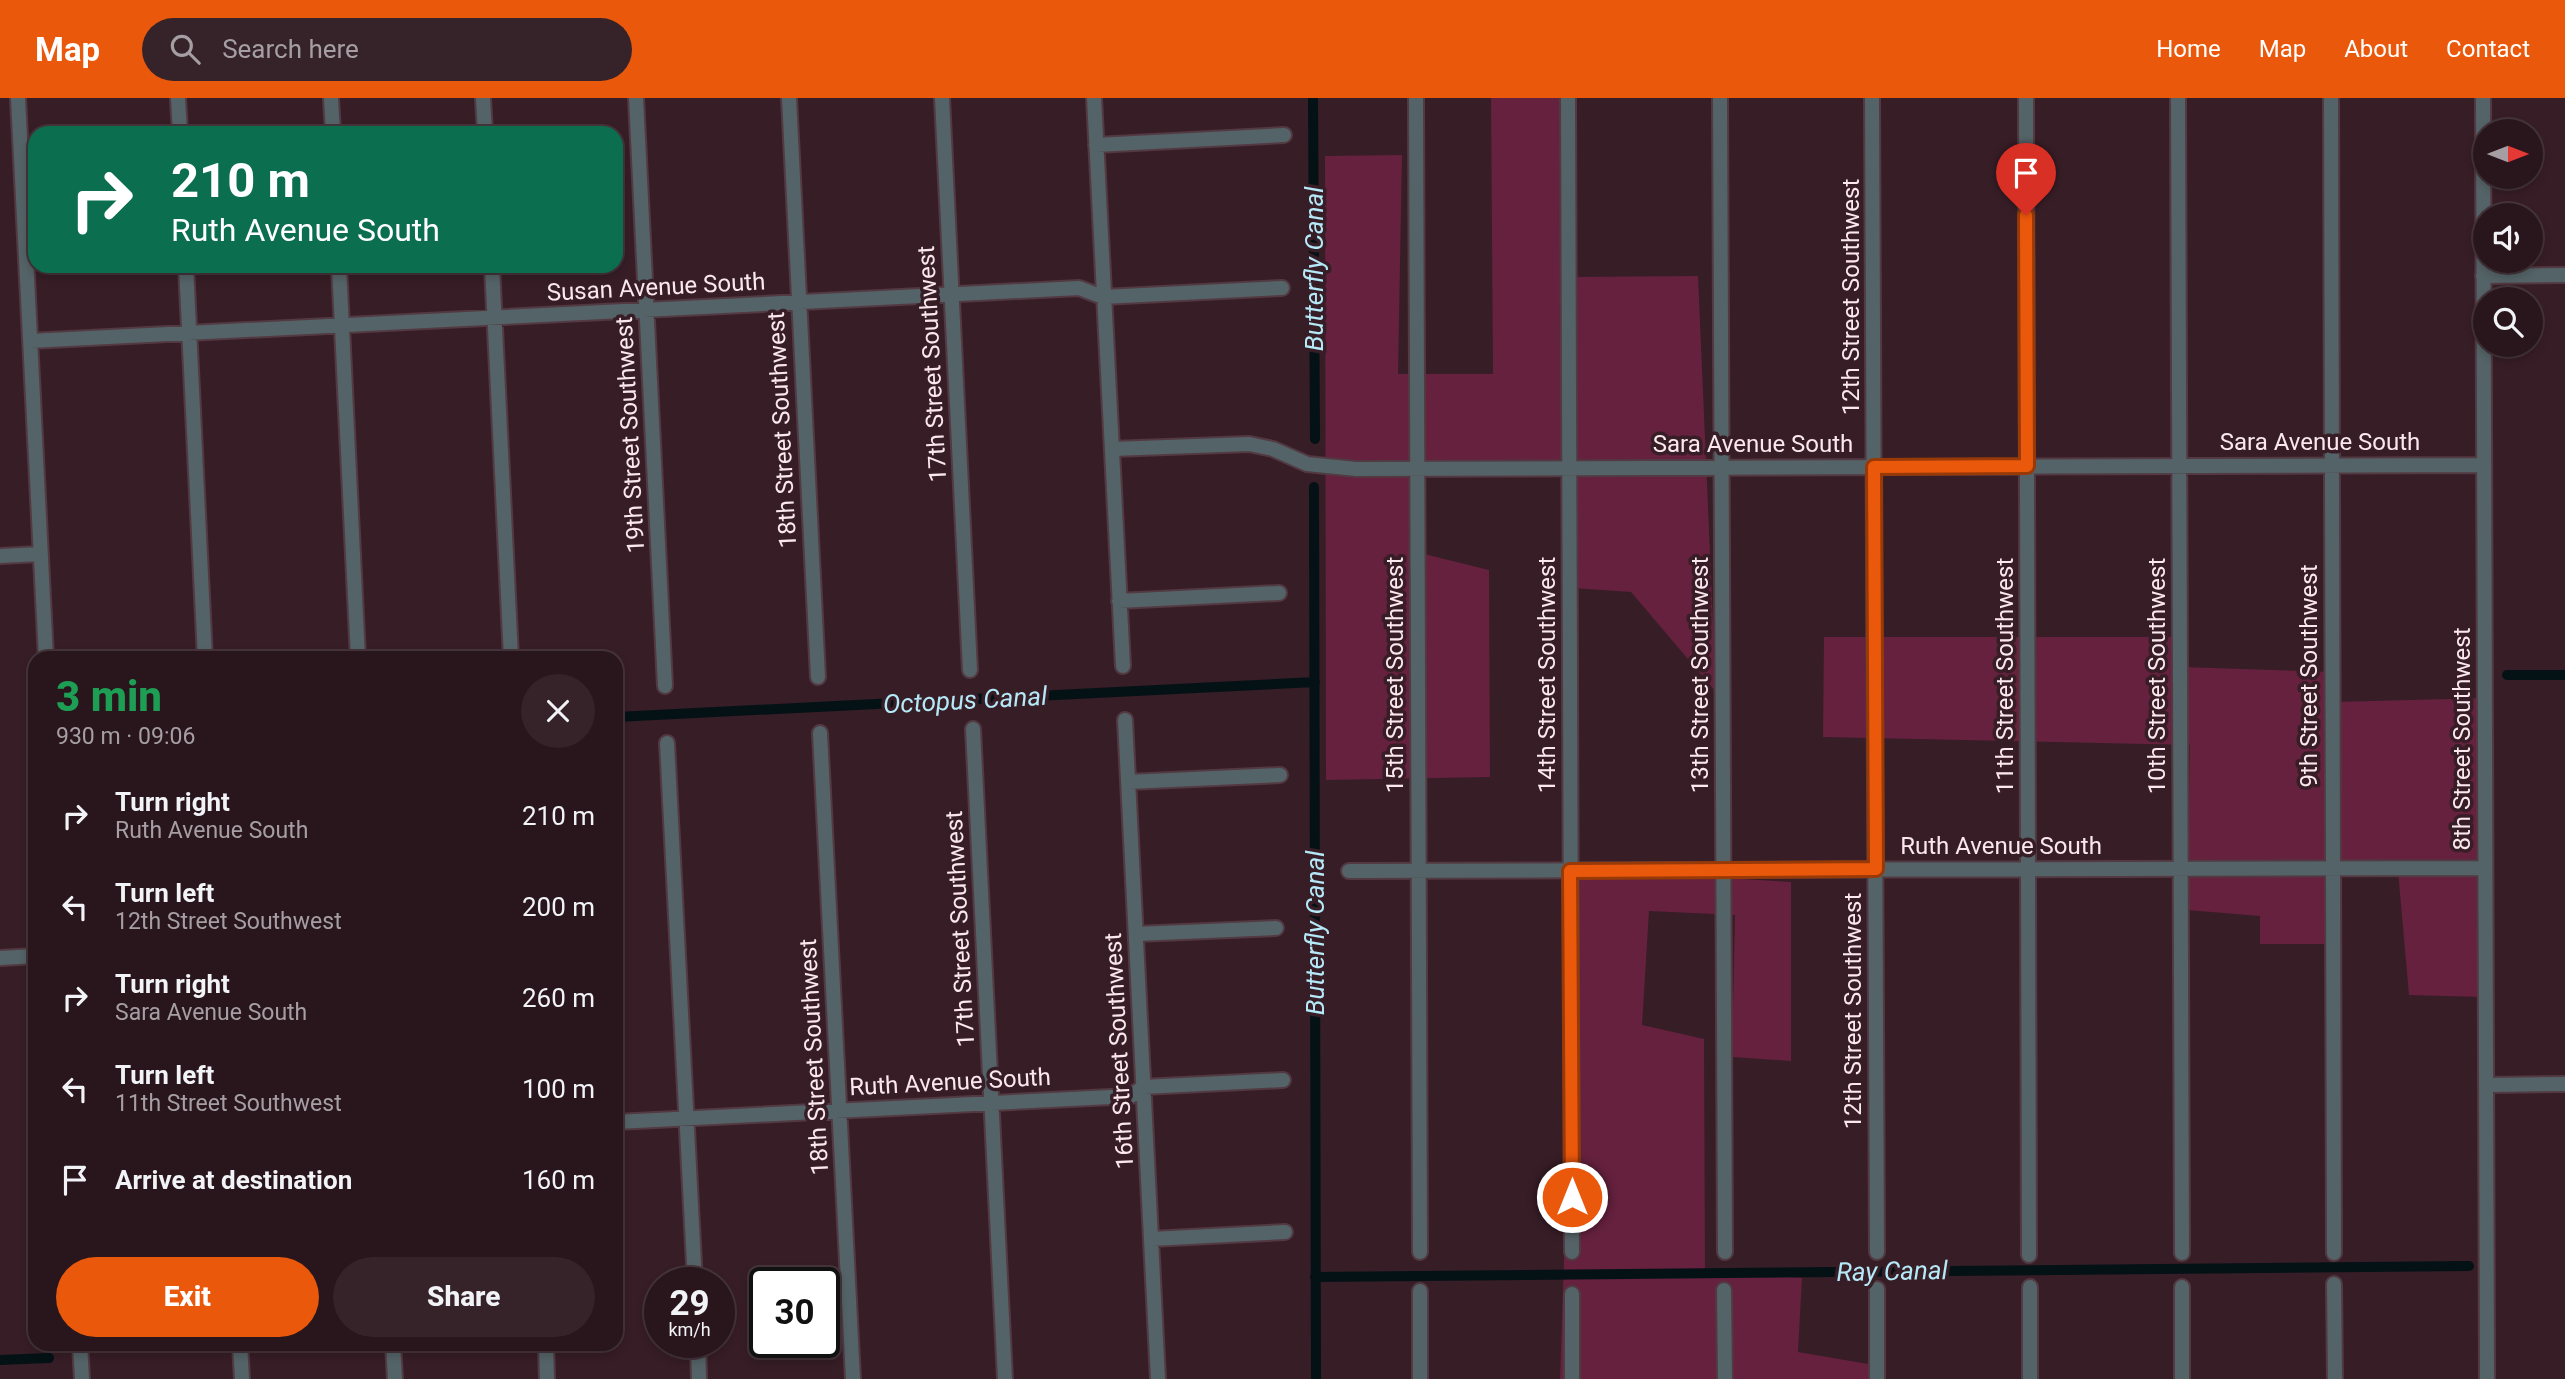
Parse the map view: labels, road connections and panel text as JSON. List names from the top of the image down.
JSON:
{
  "streets": {
    "street": [
      "Susan Avenue South",
      "12th Street Southwest",
      "17th Street Southwest",
      "18th Street Southwest",
      "19th Street Southwest",
      "Sara Avenue South",
      "15th Street Southwest",
      "14th Street Southwest",
      "13th Street Southwest",
      "11th Street Southwest",
      "10th Street Southwest",
      "9th Street Southwest",
      "8th Street Southwest",
      "Ruth Avenue South",
      "16th Street Southwest"
    ]
  },
  "crossings": [
    ["Susan Avenue South", "17th Street Southwest"],
    ["Susan Avenue South", "18th Street Southwest"],
    ["Susan Avenue South", "19th Street Southwest"],
    ["12th Street Southwest", "Sara Avenue South"],
    ["12th Street Southwest", "Ruth Avenue South"],
    ["17th Street Southwest", "Ruth Avenue South"],
    ["18th Street Southwest", "Ruth Avenue South"],
    ["Sara Avenue South", "15th Street Southwest"],
    ["Sara Avenue South", "14th Street Southwest"],
    ["Sara Avenue South", "13th Street Southwest"],
    ["Sara Avenue South", "11th Street Southwest"],
    ["Sara Avenue South", "10th Street Southwest"],
    ["Sara Avenue South", "9th Street Southwest"],
    ["Sara Avenue South", "8th Street Southwest"],
    ["15th Street Southwest", "Ruth Avenue South"],
    ["14th Street Southwest", "Ruth Avenue South"],
    ["13th Street Southwest", "Ruth Avenue South"],
    ["11th Street Southwest", "Ruth Avenue South"],
    ["10th Street Southwest", "Ruth Avenue South"],
    ["9th Street Southwest", "Ruth Avenue South"],
    ["8th Street Southwest", "Ruth Avenue South"],
    ["Ruth Avenue South", "16th Street Southwest"]
  ],
  "water": ["Butterfly Canal", "Octopus Canal", "Ray Canal"],
  "north": "right",
  "page": {
    "header": "Map",
    "search": "Search here",
    "nav": [
      "Home",
      "Map",
      "About",
      "Contact"
    ],
    "turn": ["210 m", "Ruth Avenue South"],
    "heading": ["3 min", "930 m · 09:06"],
    "list": [
      {
        "name": "Turn right",
        "note": "Ruth Avenue South",
        "value": "210 m"
      },
      {
        "name": "Turn left",
        "note": "12th Street Southwest",
        "value": "200 m"
      },
      {
        "name": "Turn right",
        "note": "Sara Avenue South",
        "value": "260 m"
      },
      {
        "name": "Turn left",
        "note": "11th Street Southwest",
        "value": "100 m"
      },
      {
        "name": "Arrive at destination",
        "value": "160 m"
      }
    ],
    "buttons": ["Exit", "Share"],
    "speed": "29 km/h",
    "limit": "30"
  }
}
